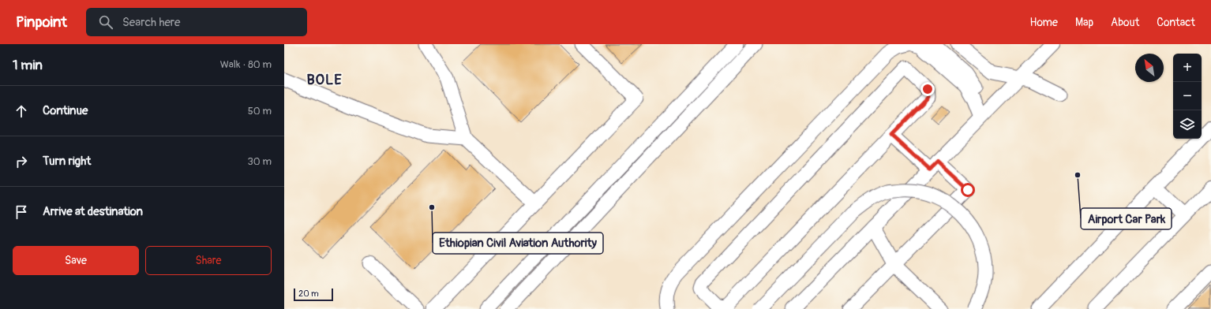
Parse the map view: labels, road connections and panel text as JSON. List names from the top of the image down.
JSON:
{
  "districts": ["BOLE"],
  "places": ["Airport Car Park", "Ethiopian Civil Aviation Authority"],
  "scale_bar": "20 m",
  "north": "top left",
  "page": {
    "header": "Pinpoint",
    "search": "Search here",
    "nav": [
      "Home",
      "Map",
      "About",
      "Contact"
    ],
    "heading": ["1 min", "Walk · 80 m"],
    "map_buttons": ["+", "−"],
    "list": [
      ["Continue", "50 m"],
      ["Turn right", "30 m"],
      "Arrive at destination"
    ],
    "buttons": ["Save", "Share"],
    "scale": "20 m"
  }
}
